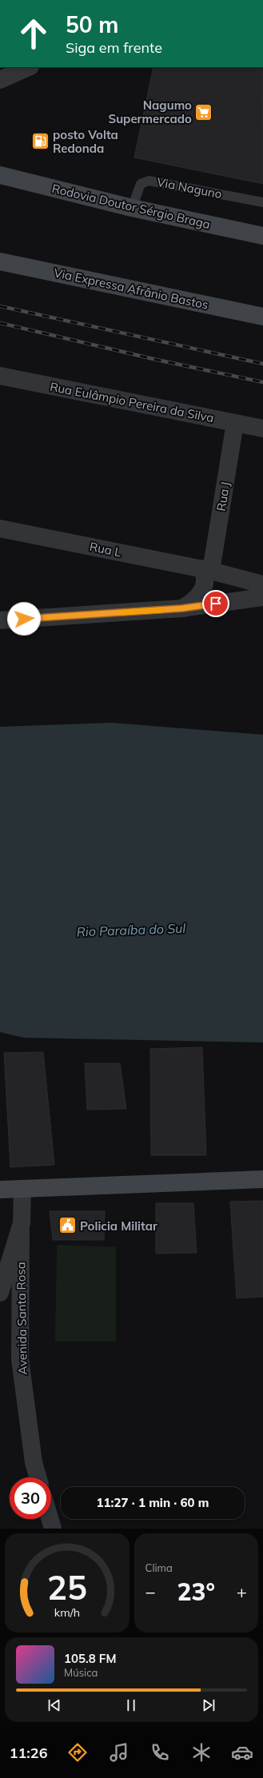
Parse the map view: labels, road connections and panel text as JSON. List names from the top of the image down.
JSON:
{
  "streets": {
    "main road": ["Rodovia Doutor Sérgio Braga", "Via Expressa Afrânio Bastos"],
    "street": [
      "Rua Eulâmpio Pereira da Silva",
      "Rua J",
      "Rua L",
      "Avenida Santa Rosa"
    ],
    "lane": ["Via Naguno"]
  },
  "crossings": [
    ["Via Naguno", "Rodovia Doutor Sérgio Braga"],
    ["Rua Eulâmpio Pereira da Silva", "Rua J"],
    ["Rua J", "Rua L"]
  ],
  "water": ["Rio Paraíba do Sul"],
  "places": {
    "supermarket": ["Nagumo Supermercado"],
    "fuel station": ["posto Volta Redonda"],
    "public building": ["Policia Militar"]
  },
  "page": {
    "turn": ["50 m", "Siga em frente"],
    "limit": "30",
    "trip": "11:27 · 1 min · 60 m",
    "tile": "Clima",
    "heat": ["−", "23°", "+"],
    "song": ["105.8 FM", "Música"],
    "tabs": "11:26",
    "gauge": ["25", "km/h"]
  }
}
